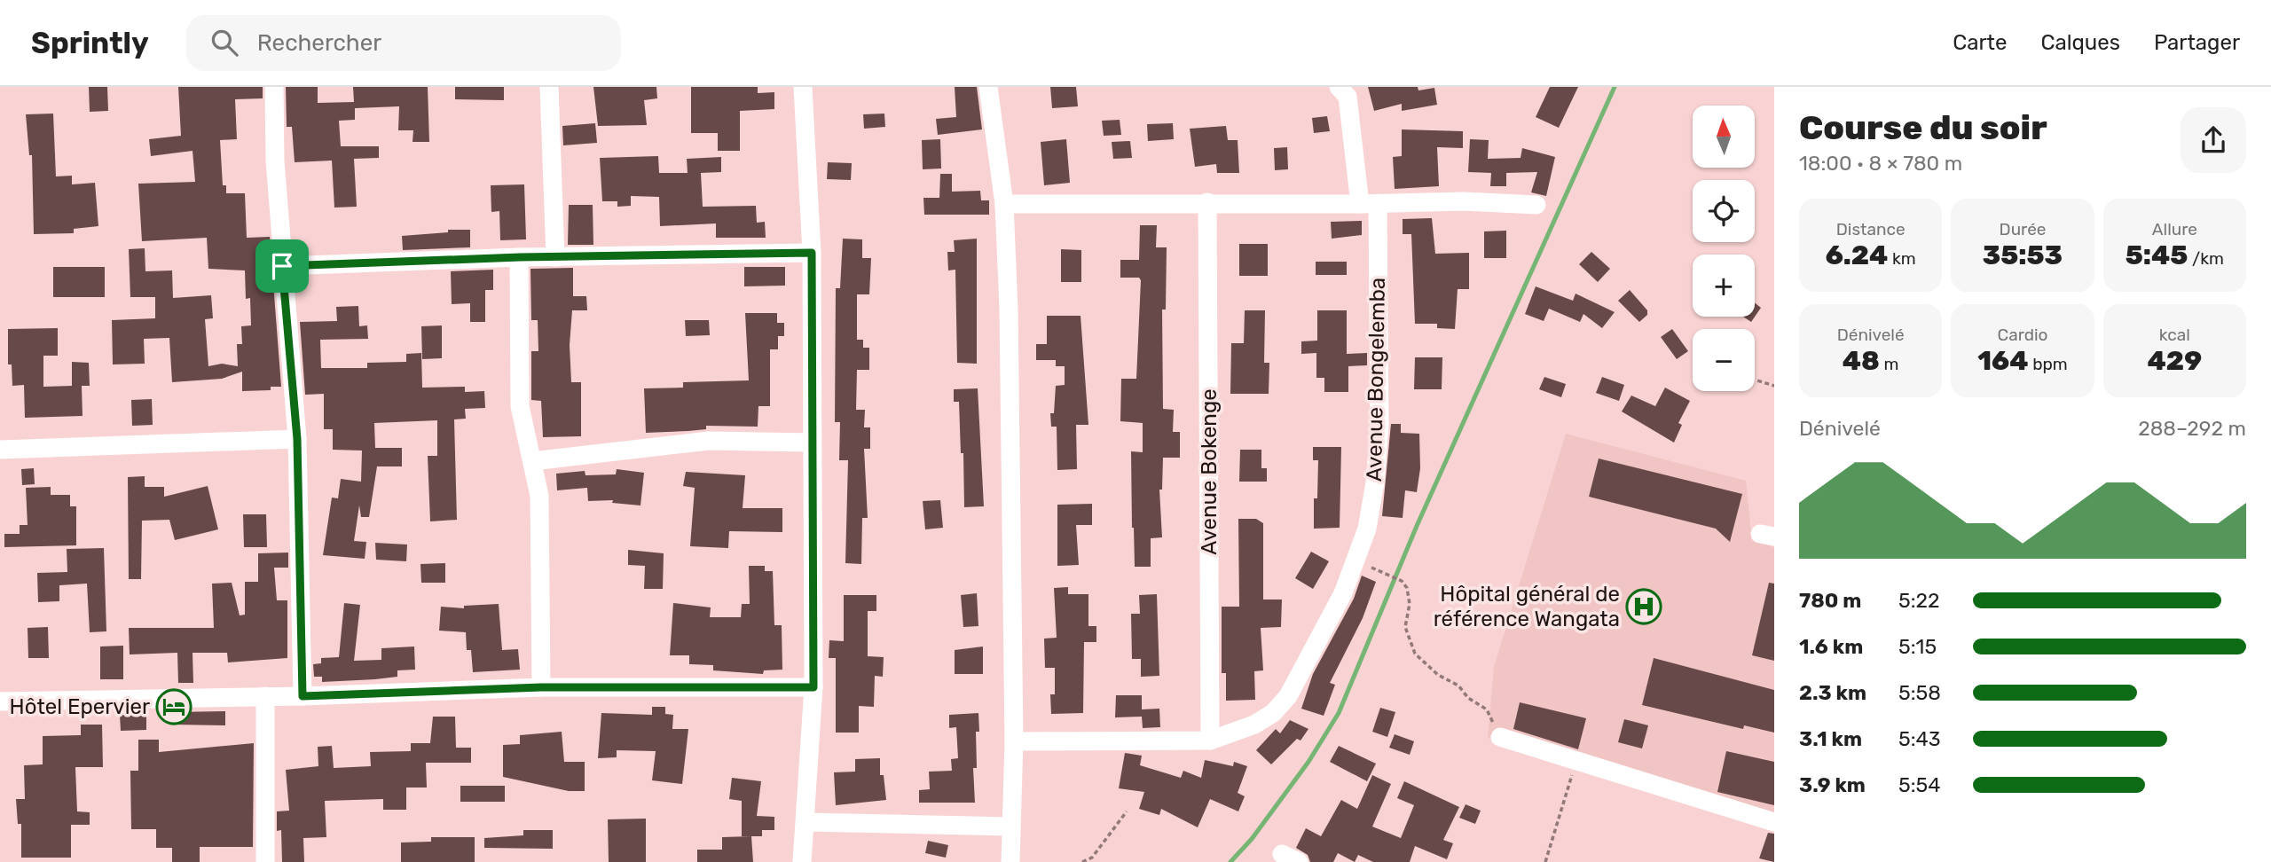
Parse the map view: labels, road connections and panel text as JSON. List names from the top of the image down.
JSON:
{
  "streets": {
    "street": ["Avenue Bongelemba", "Avenue Bokenge"]
  },
  "crossings": [
    ["Avenue Bongelemba", "Avenue Bokenge"]
  ],
  "places": {
    "hospital": ["Hôpital général de référence Wangata"],
    "hotel": ["Hôtel Epervier"]
  },
  "north": "top",
  "page": {
    "header": "Sprintly",
    "search": "Rechercher",
    "nav": ["Carte", "Calques", "Partager"],
    "heading": ["Course du soir", "18:00 · 8 × 780 m"],
    "map_buttons": ["+", "−"],
    "stats": [
      ["Distance", "6.24 km"],
      ["Durée", "35:53"],
      ["Allure", "5:45 /km"],
      ["Dénivelé", "48 m"],
      ["Cardio", "164 bpm"],
      ["kcal", "429"]
    ],
    "chart": ["Dénivelé", "288–292 m"],
    "list": [
      {
        "name": "780 m",
        "note": "5:22"
      },
      {
        "name": "1.6 km",
        "note": "5:15"
      },
      {
        "name": "2.3 km",
        "note": "5:58"
      },
      {
        "name": "3.1 km",
        "note": "5:43"
      },
      {
        "name": "3.9 km",
        "note": "5:54"
      }
    ]
  }
}
